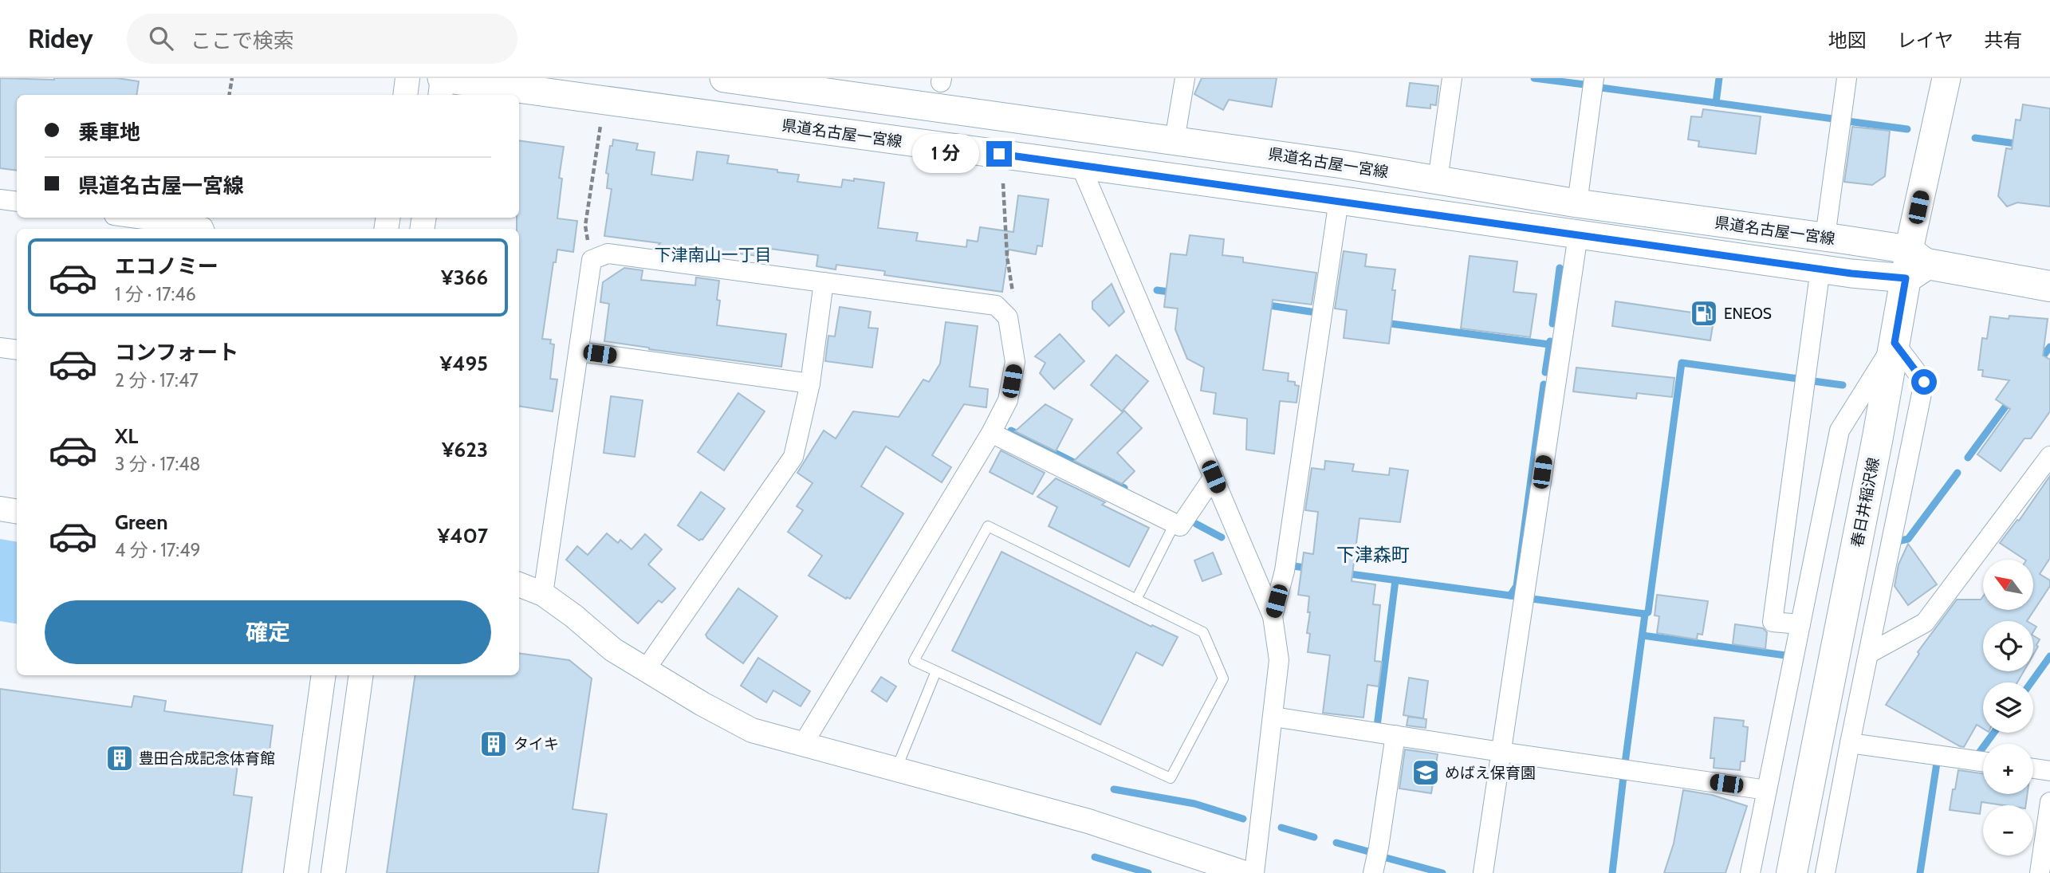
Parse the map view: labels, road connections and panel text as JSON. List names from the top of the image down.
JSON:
{
  "streets": {
    "main road": ["県道名古屋一宮線", "春日井稲沢線"]
  },
  "crossings": [
    ["県道名古屋一宮線", "春日井稲沢線"]
  ],
  "districts": ["下津南山一丁目", "下津森町"],
  "places": {
    "fuel station": ["ENEOS"],
    "building": ["タイキ", "豊田合成記念体育館"],
    "school or university": ["めばえ保育園"]
  },
  "north": "top left",
  "page": {
    "header": "Ridey",
    "search": "ここで検索",
    "nav": ["地図", "レイヤ", "共有"],
    "banner": ["乗車地", "県道名古屋一宮線"],
    "bubble": "1 分",
    "list": [
      {
        "name": "エコノミー",
        "note": "1 分 · 17:46",
        "value": "¥366"
      },
      {
        "name": "コンフォート",
        "note": "2 分 · 17:47",
        "value": "¥495"
      },
      {
        "name": "XL",
        "note": "3 分 · 17:48",
        "value": "¥623"
      },
      {
        "name": "Green",
        "note": "4 分 · 17:49",
        "value": "¥407"
      }
    ],
    "map_buttons": ["+", "−"],
    "buttons": "確定"
  }
}
